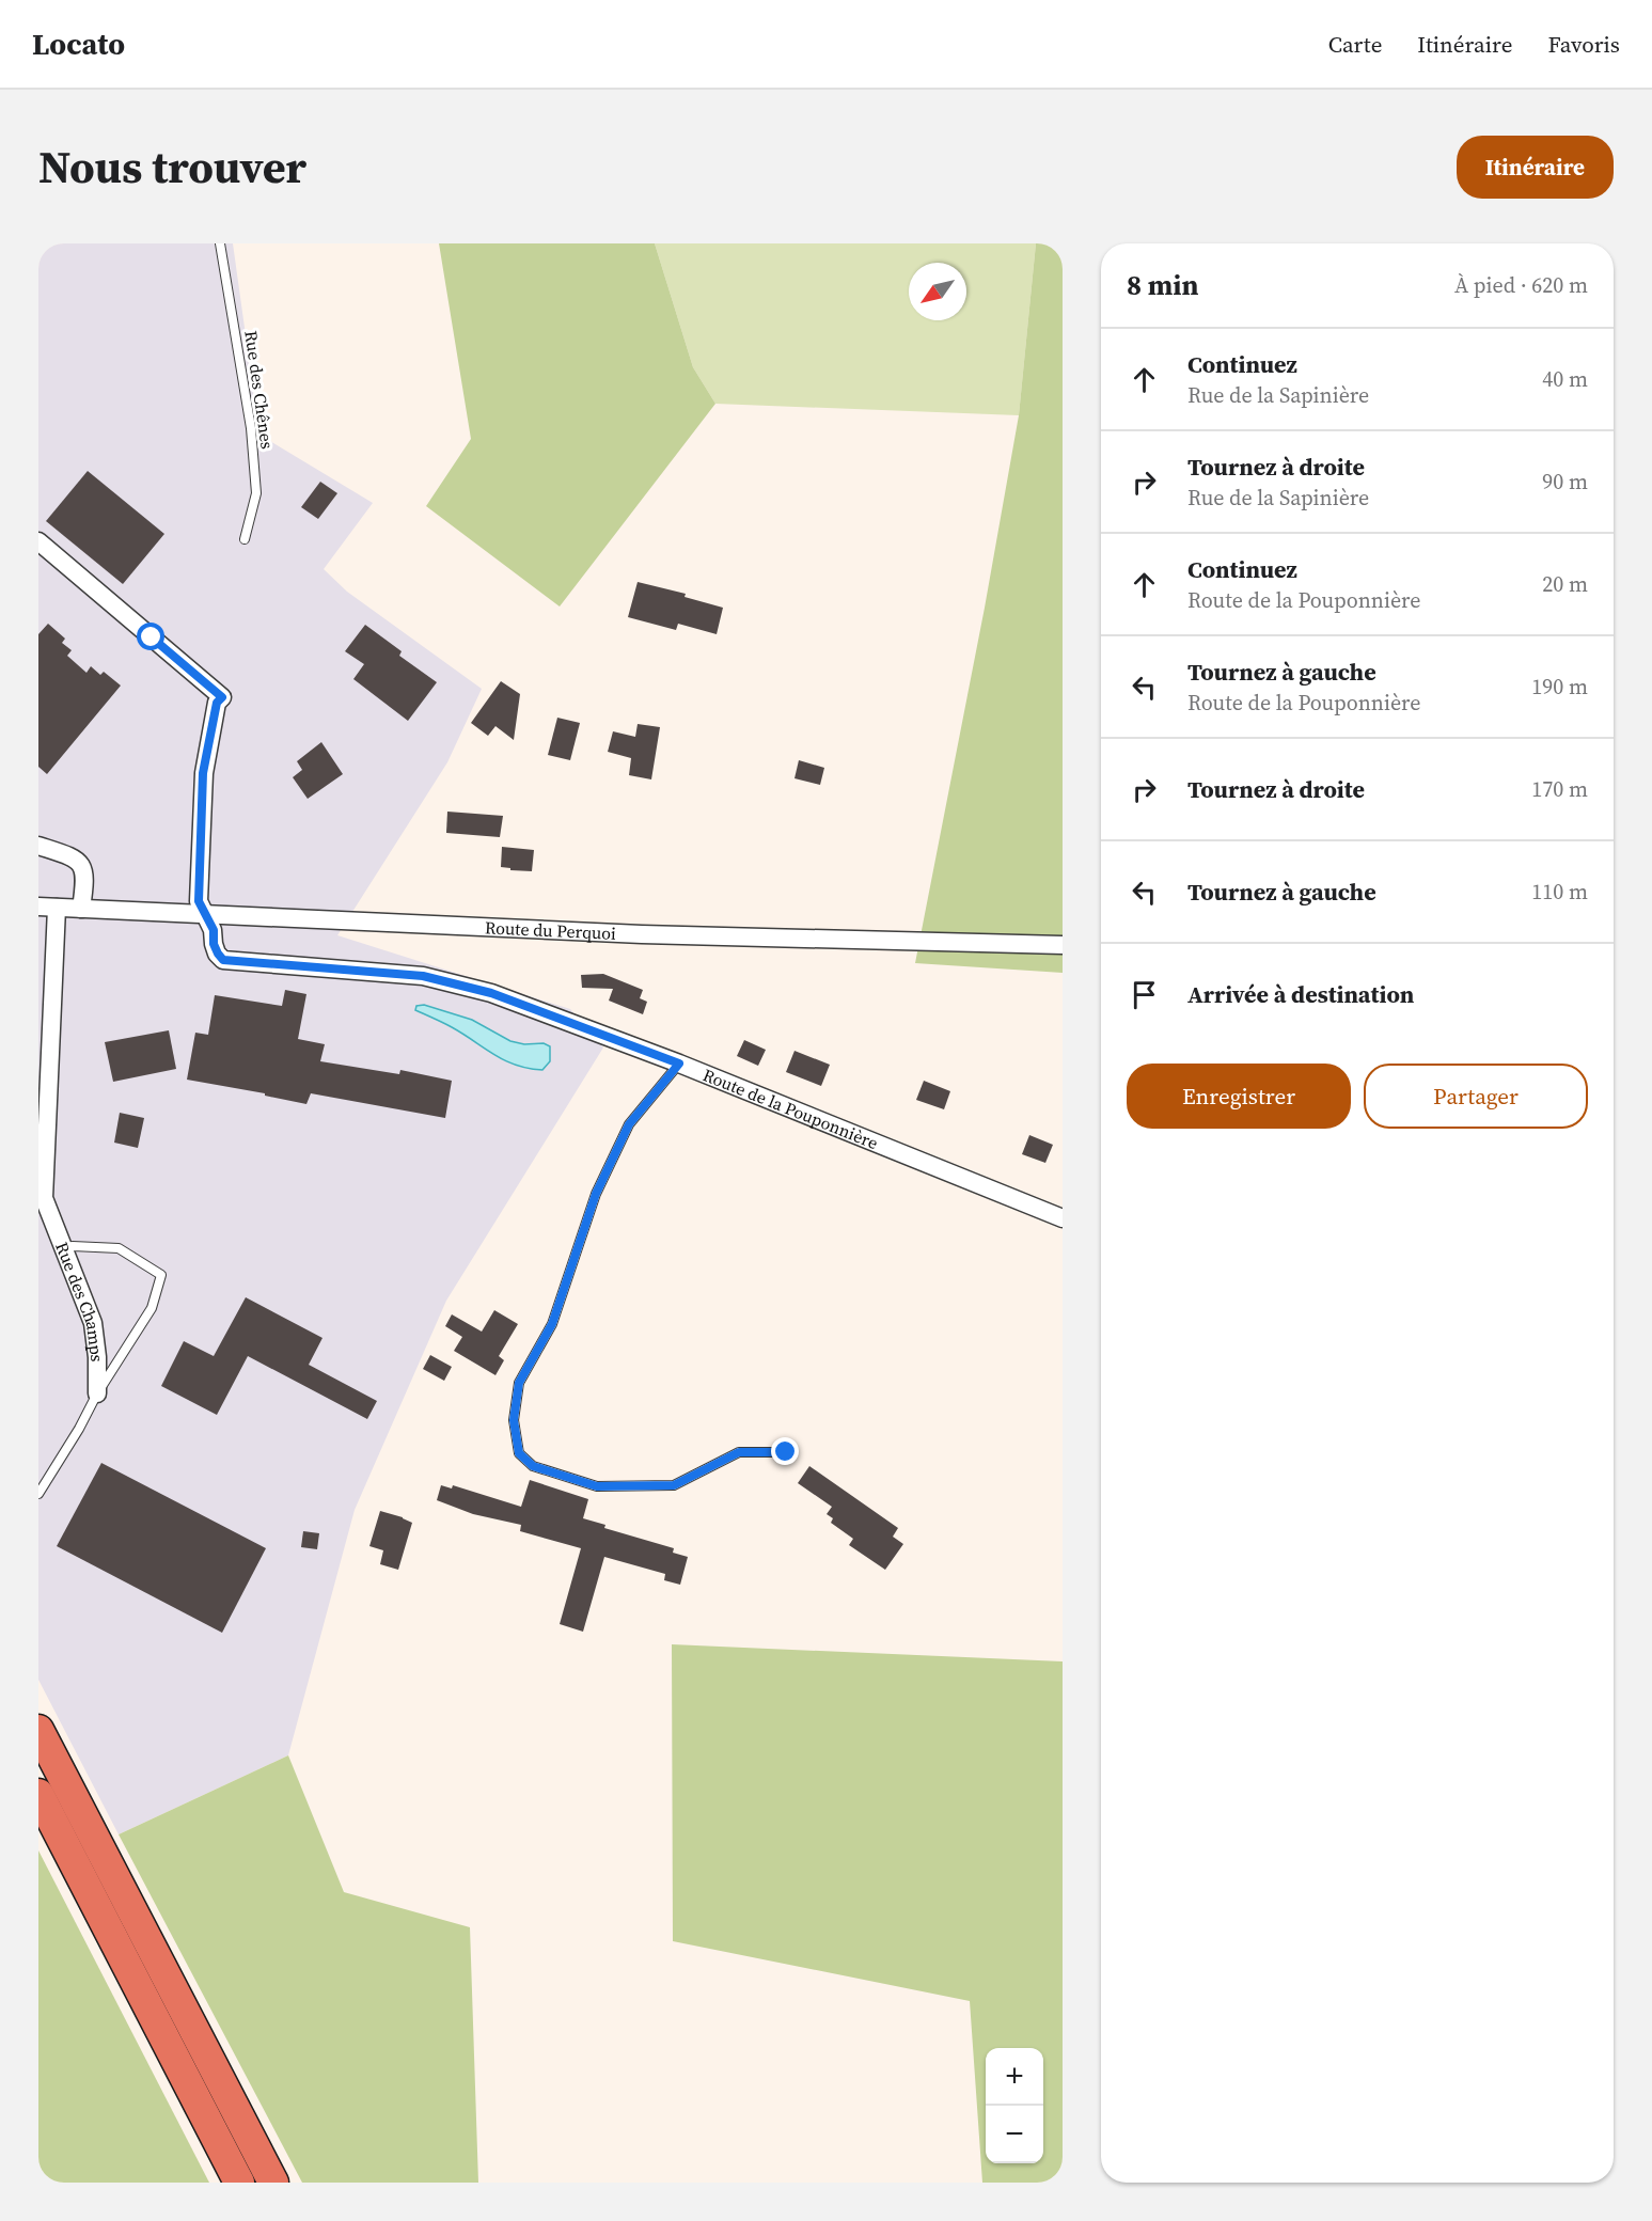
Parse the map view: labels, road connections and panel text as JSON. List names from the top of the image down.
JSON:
{
  "streets": {
    "street": ["Route du Perquoi", "Route de la Pouponnière", "Rue des Champs"],
    "lane": ["Rue des Chênes"]
  },
  "crossings": [
    ["Route du Perquoi", "Route de la Pouponnière"],
    ["Route du Perquoi", "Rue des Champs"]
  ],
  "north": "bottom left",
  "page": {
    "header": "Locato",
    "nav": ["Carte", "Itinéraire", "Favoris"],
    "title": "Nous trouver",
    "buttons": [
      "Itinéraire",
      ["Enregistrer", "Partager"]
    ],
    "heading": ["8 min", "À pied · 620 m"],
    "list": [
      ["Continuez", "Rue de la Sapinière", "40 m"],
      ["Tournez à droite", "Rue de la Sapinière", "90 m"],
      ["Continuez", "Route de la Pouponnière", "20 m"],
      ["Tournez à gauche", "Route de la Pouponnière", "190 m"],
      ["Tournez à droite", "170 m"],
      ["Tournez à gauche", "110 m"],
      "Arrivée à destination"
    ],
    "map_buttons": ["+", "−"]
  }
}
